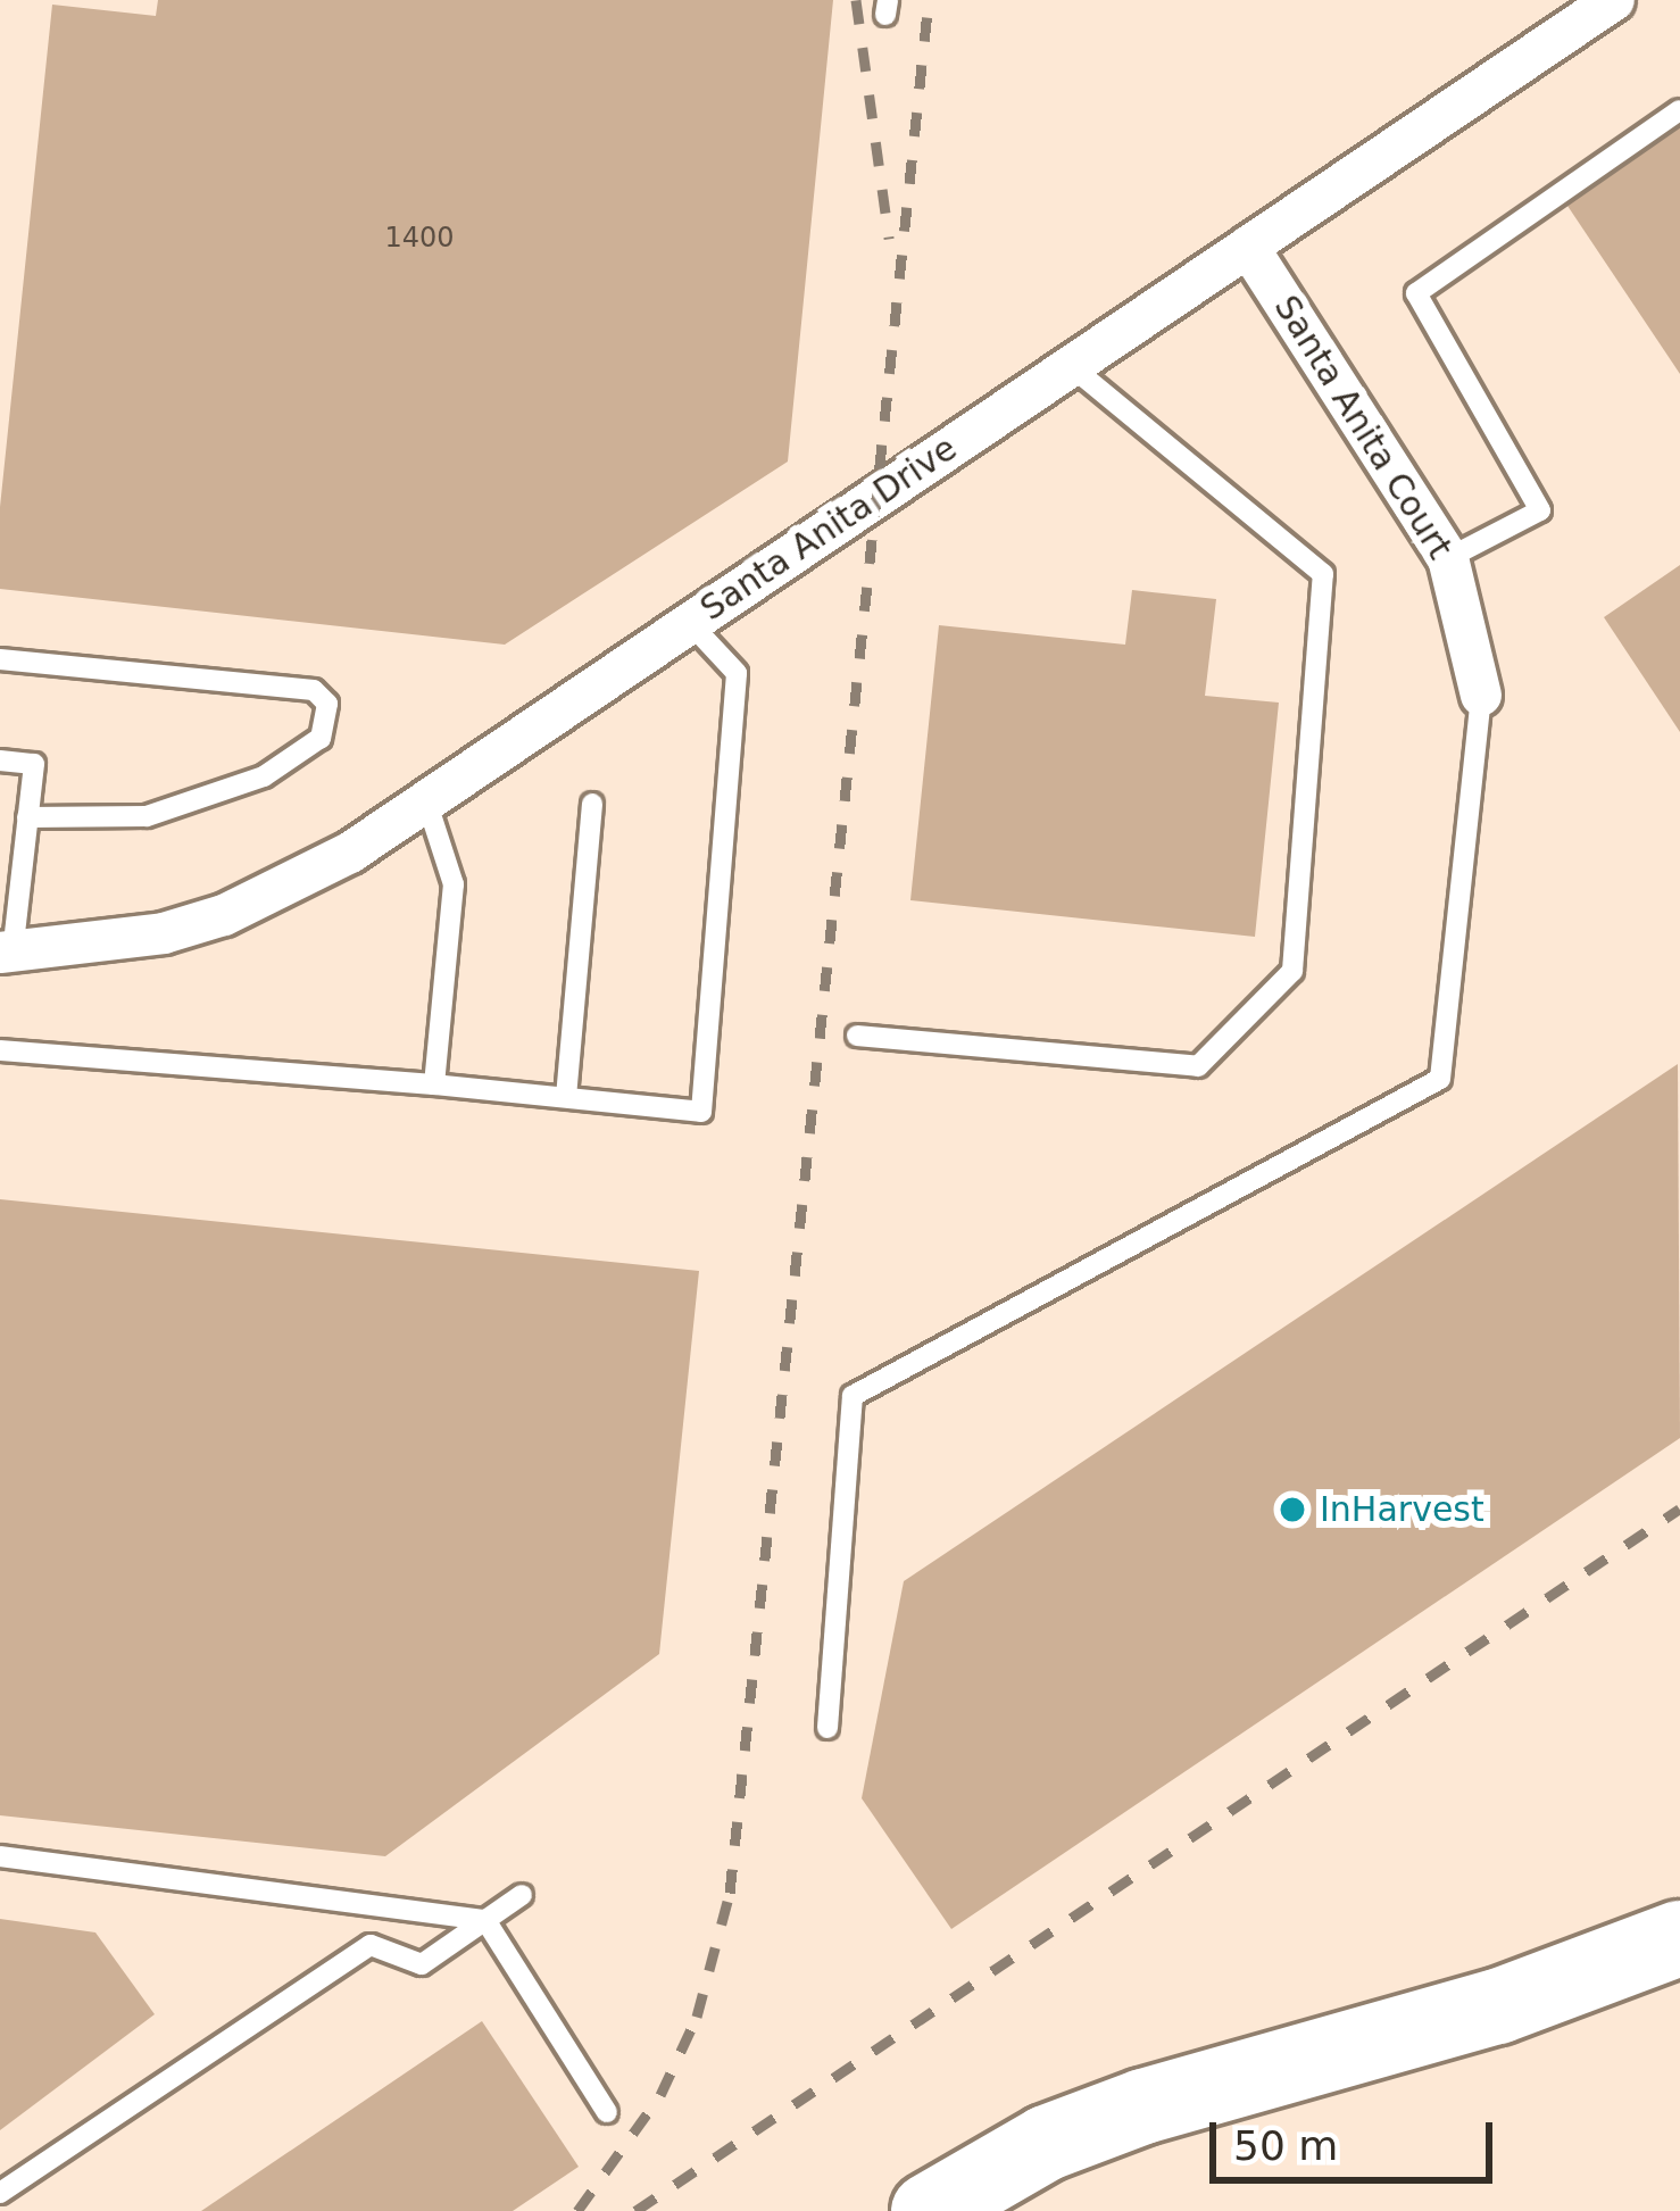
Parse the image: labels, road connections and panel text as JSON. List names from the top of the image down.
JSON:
{
  "streets": {
    "street": ["Santa Anita Court", "Santa Anita Drive"]
  },
  "crossings": [
    ["Santa Anita Court", "Santa Anita Drive"]
  ],
  "places": ["InHarvest"],
  "house_numbers": ["1400"],
  "scale_bar": "50 m"
}
